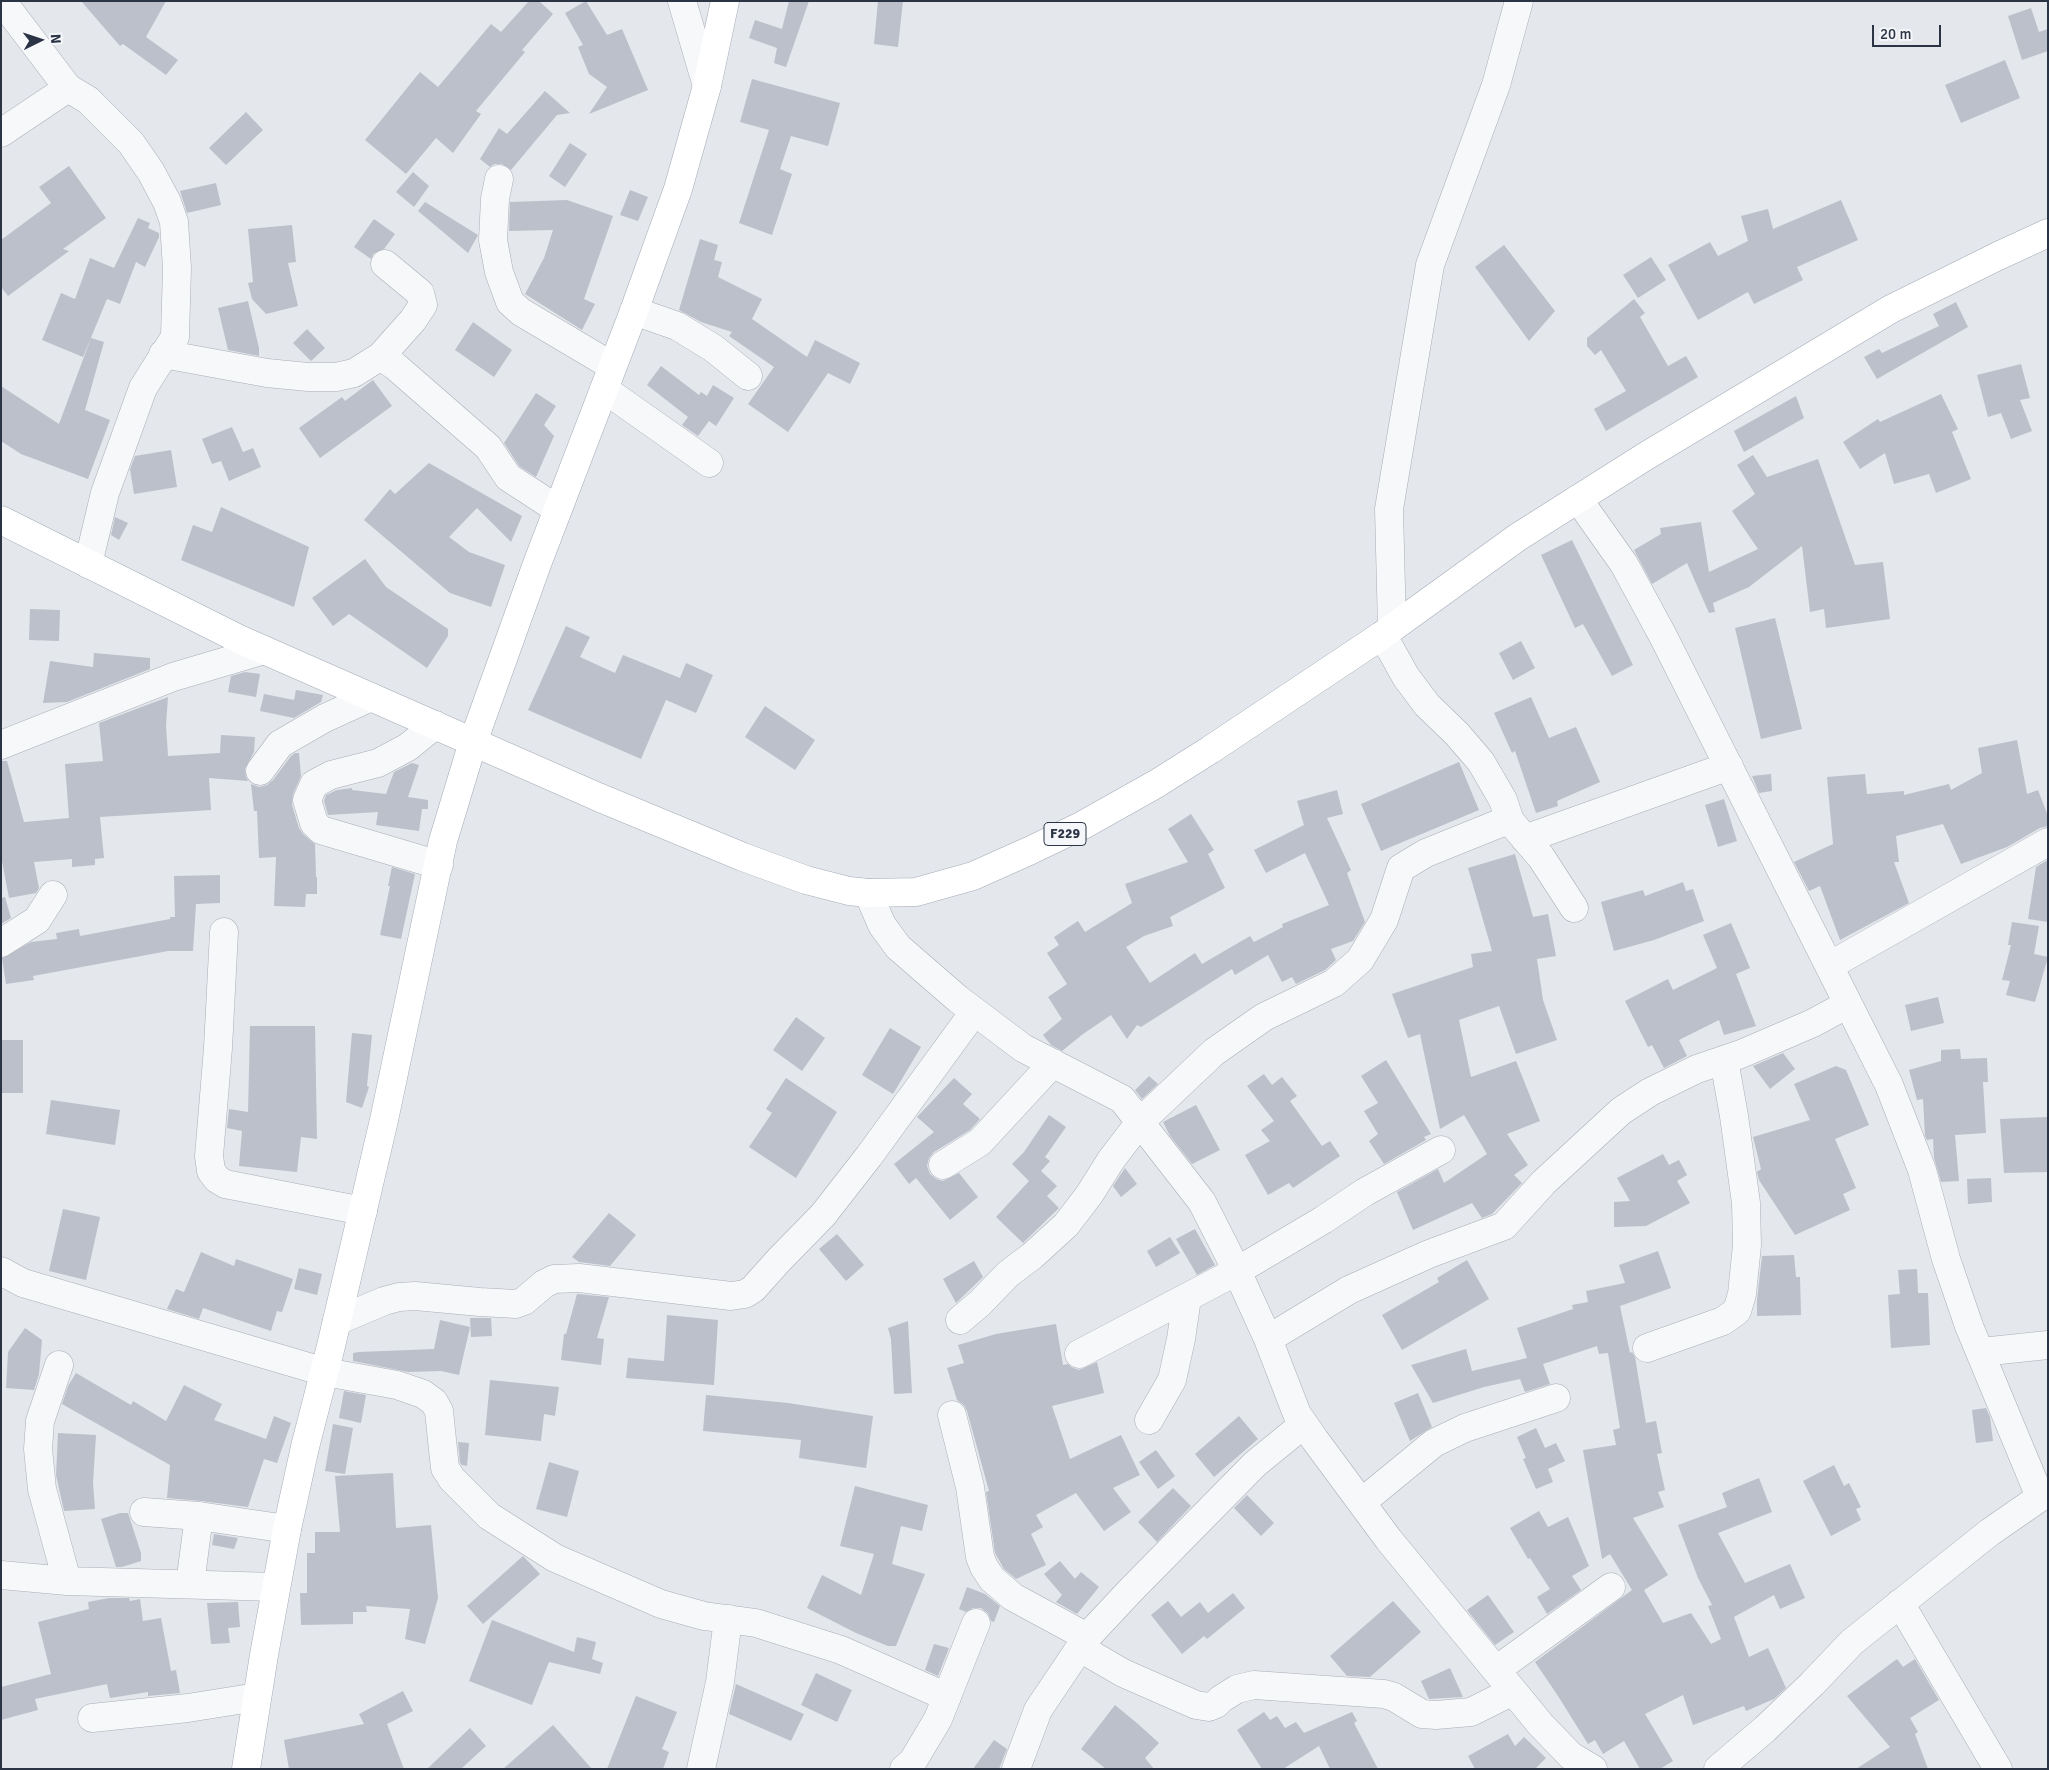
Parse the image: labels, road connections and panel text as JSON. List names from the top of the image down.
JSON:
{
  "streets": {
    "main road": ["F229"]
  },
  "scale_bar": "20 m",
  "north": "right"
}
